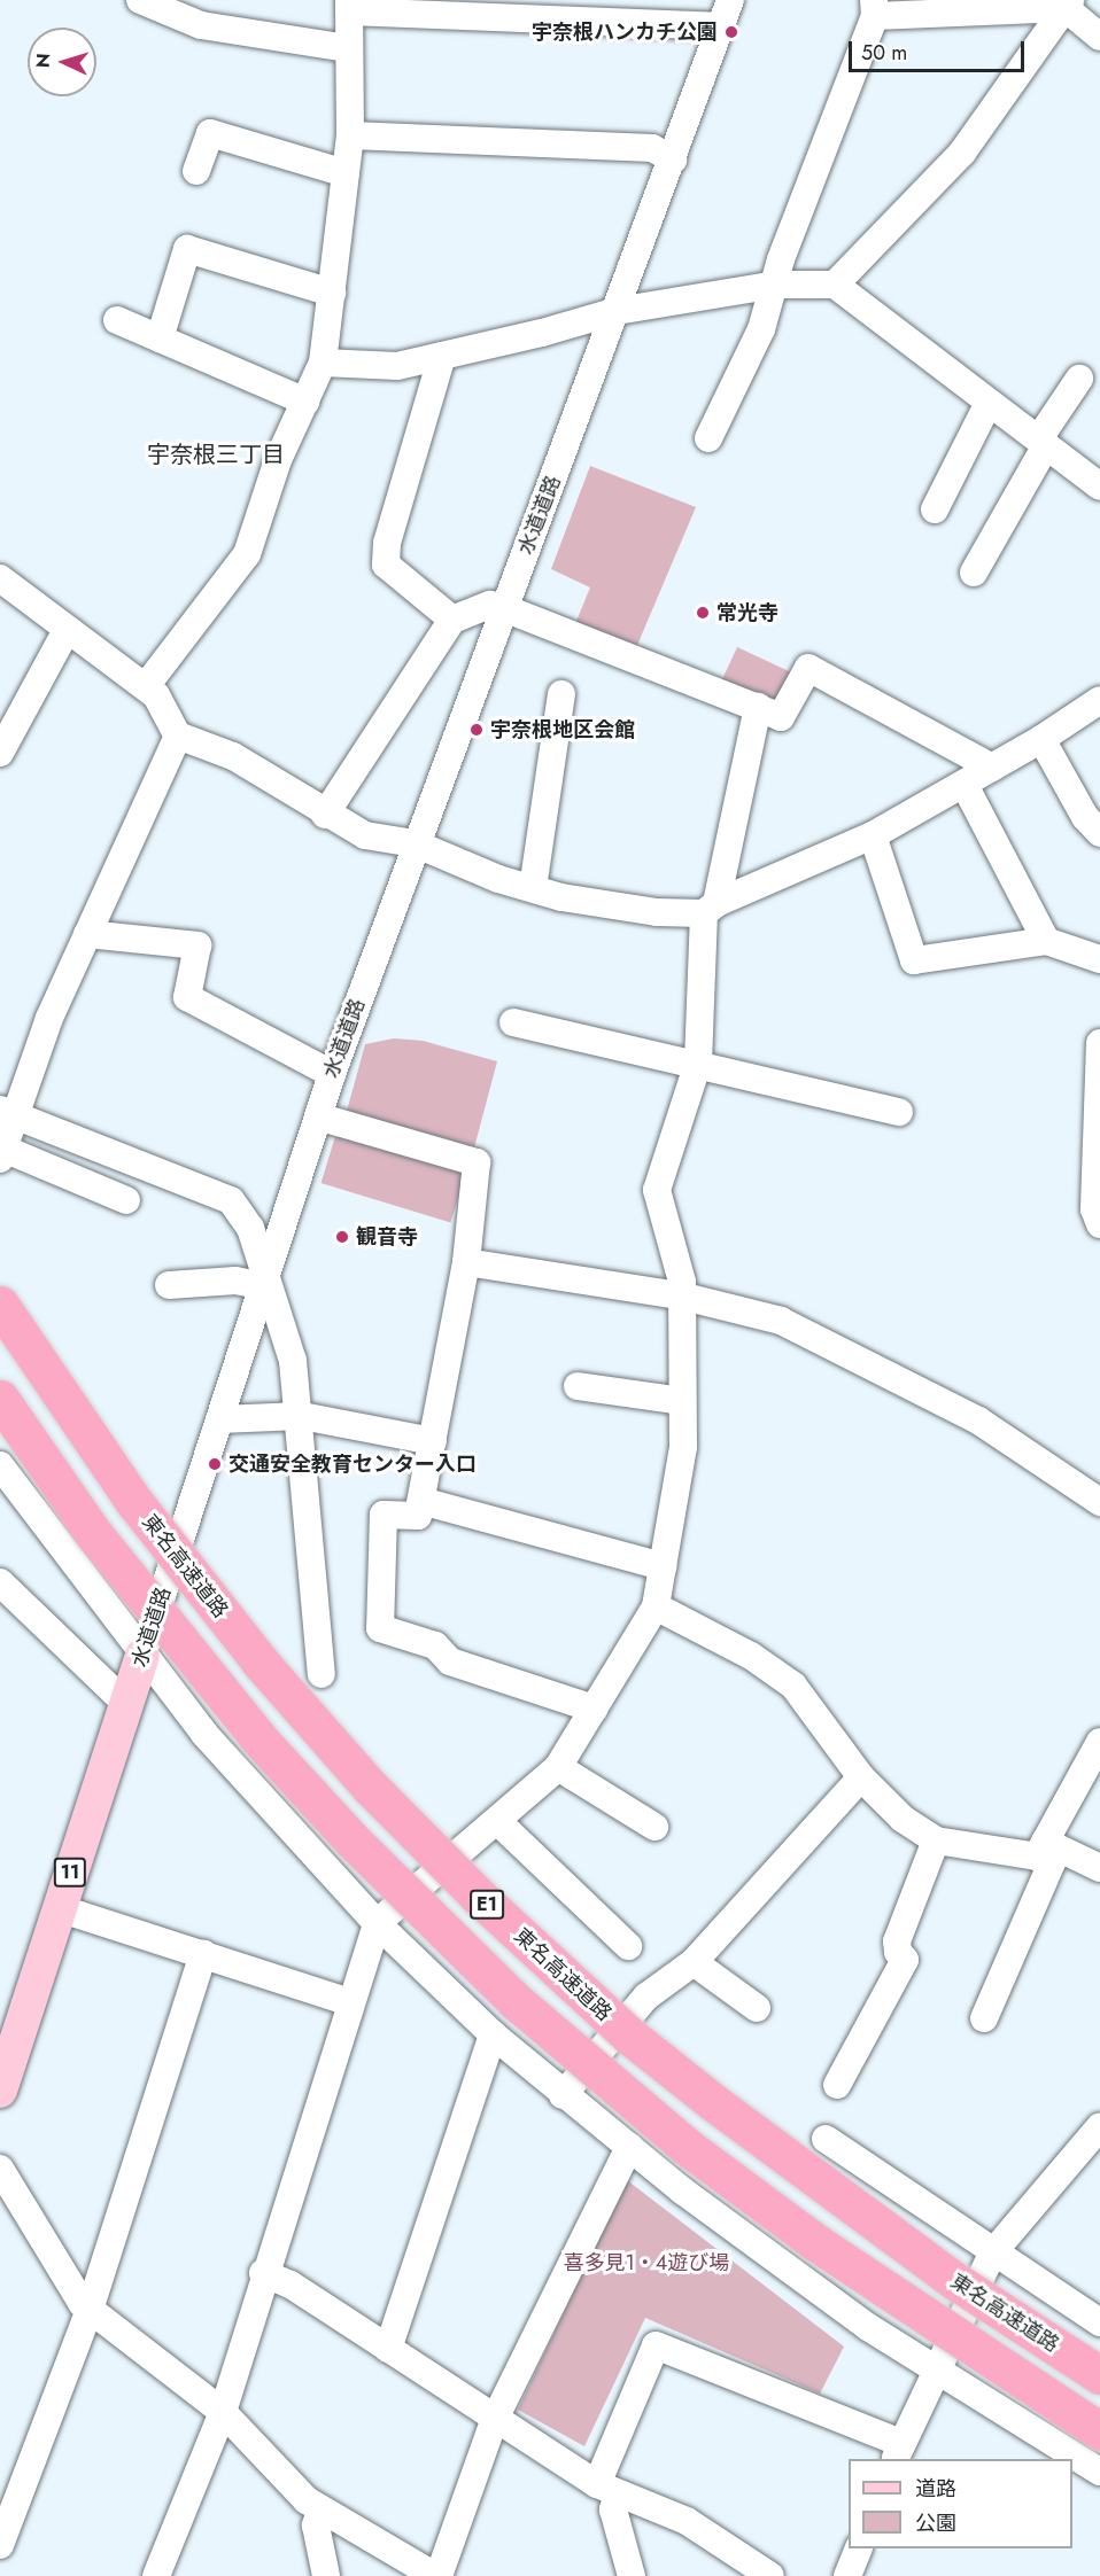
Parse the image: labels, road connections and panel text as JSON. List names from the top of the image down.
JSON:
{
  "streets": {
    "highway": ["東名高速道路", "E1"],
    "main road": ["水道道路", "11"]
  },
  "districts": ["宇奈根三丁目"],
  "parks": ["喜多見1・4遊び場"],
  "places": [
    "宇奈根ハンカチ公園",
    "常光寺",
    "宇奈根地区会館",
    "観音寺",
    "交通安全教育センター入口"
  ],
  "legend": ["道路", "公園"],
  "scale_bar": "50 m",
  "north": "left"
}
